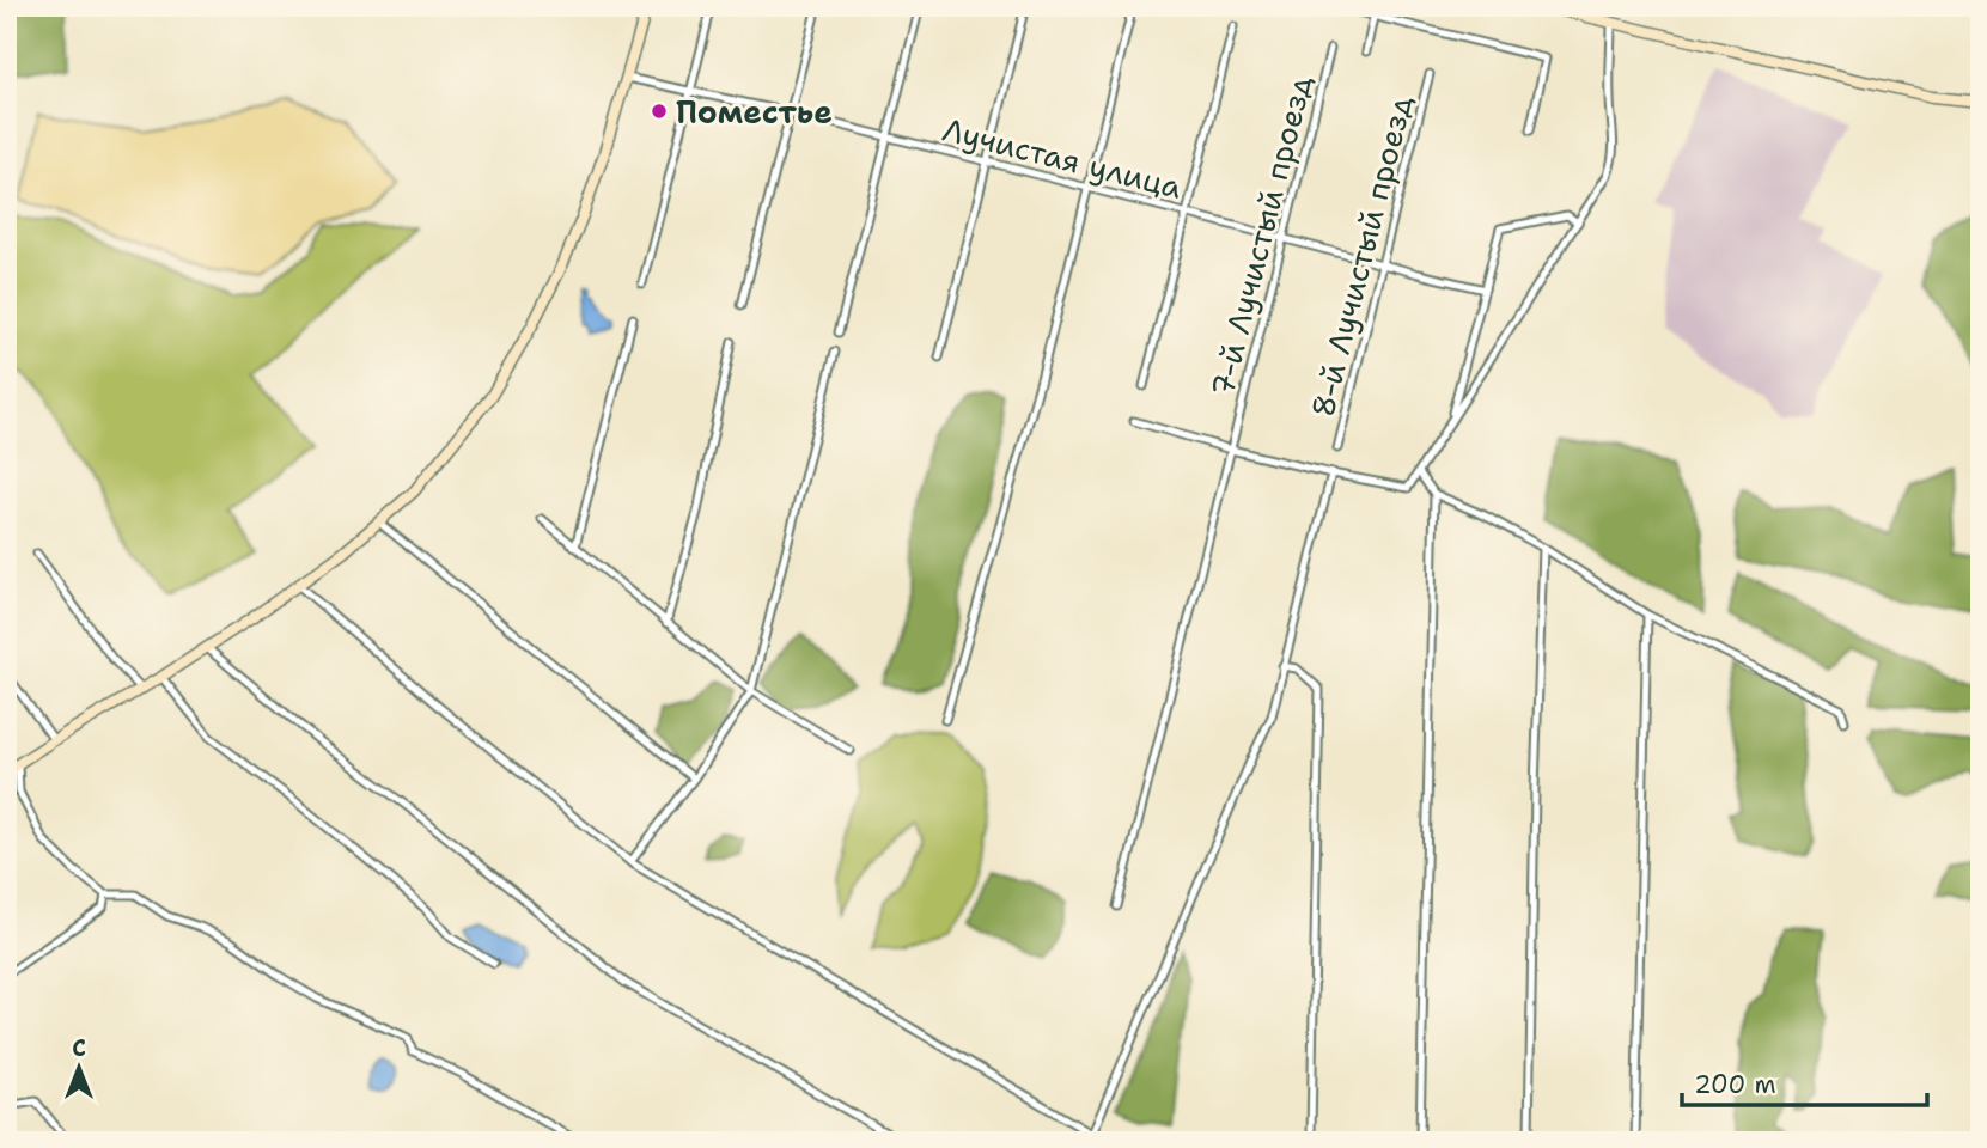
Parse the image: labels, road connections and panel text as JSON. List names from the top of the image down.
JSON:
{
  "streets": {
    "street": ["Лучистая улица", "7-й Лучистый проезд", "8-й Лучистый проезд"]
  },
  "crossings": [
    ["Лучистая улица", "7-й Лучистый проезд"],
    ["Лучистая улица", "8-й Лучистый проезд"]
  ],
  "places": ["Поместье"],
  "scale_bar": "200 m",
  "north": "top"
}
